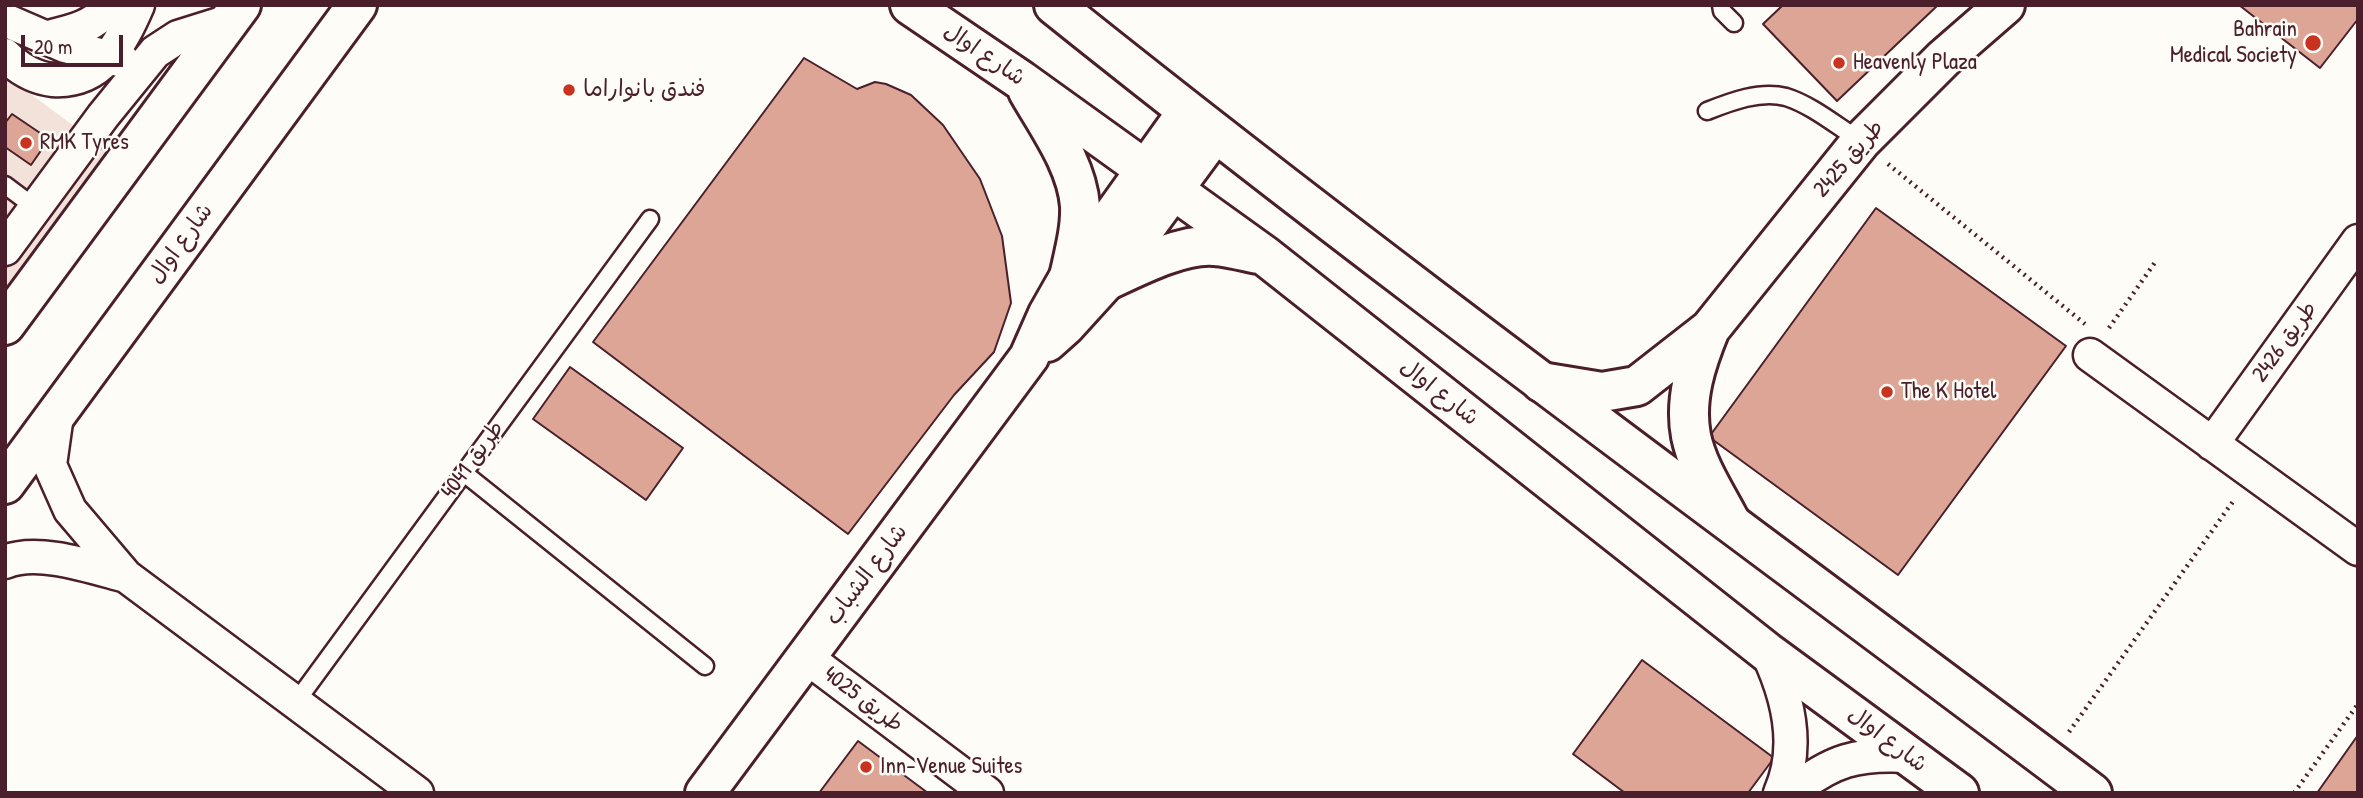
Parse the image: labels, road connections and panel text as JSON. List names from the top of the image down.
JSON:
{
  "streets": {
    "main road": ["شارع اوال", "طريق 2425", "شارع الشباب"],
    "street": ["طريق 2426", "طريق 4025"],
    "lane": ["طريق 4041"]
  },
  "crossings": [
    ["شارع اوال", "شارع الشباب"],
    ["شارع الشباب", "طريق 4025"]
  ],
  "places": [
    "Bahrain Medical Society",
    "Heavenly Plaza",
    "فندق بانواراما",
    "RMK Tyres",
    "The K Hotel",
    "Inn-Venue Suites"
  ],
  "scale_bar": "20 m"
}
